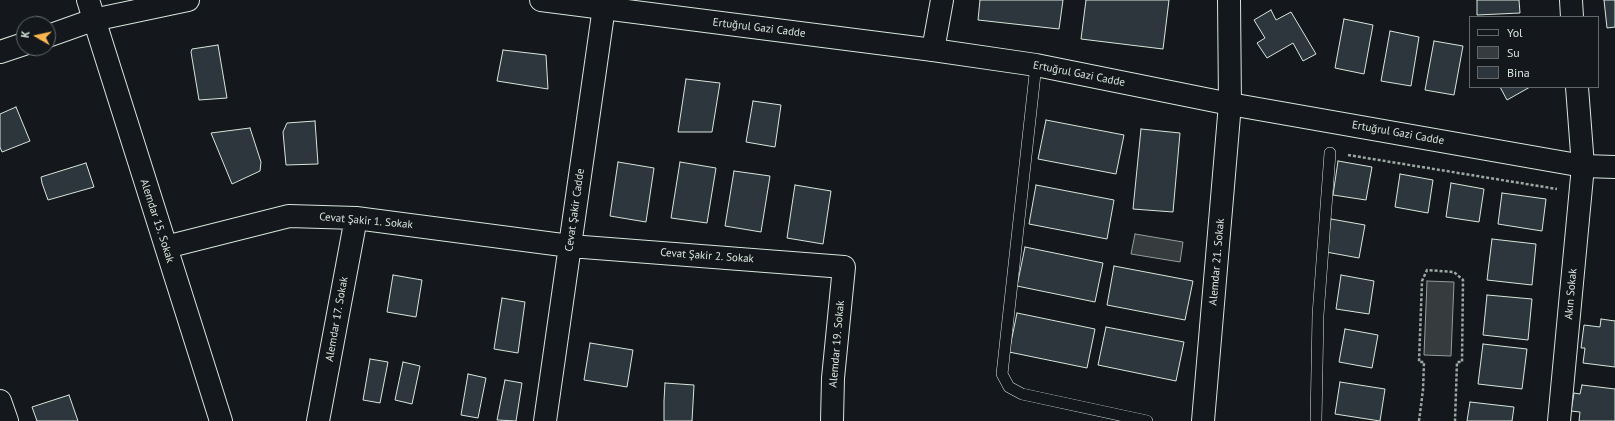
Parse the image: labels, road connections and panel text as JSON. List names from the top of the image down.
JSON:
{
  "streets": {
    "street": [
      "Ertuğrul Gazi Cadde",
      "Cevat Şakir Cadde",
      "Alemdar 15. Sokak",
      "Cevat Şakir 1. Sokak",
      "Cevat Şakir 2. Sokak",
      "Alemdar 21. Sokak",
      "Akın Sokak",
      "Alemdar 17. Sokak",
      "Alemdar 19. Sokak"
    ]
  },
  "crossings": [
    ["Ertuğrul Gazi Cadde", "Cevat Şakir Cadde"],
    ["Ertuğrul Gazi Cadde", "Alemdar 21. Sokak"],
    ["Ertuğrul Gazi Cadde", "Akın Sokak"],
    ["Cevat Şakir Cadde", "Cevat Şakir 1. Sokak"],
    ["Cevat Şakir Cadde", "Cevat Şakir 2. Sokak"],
    ["Alemdar 15. Sokak", "Cevat Şakir 1. Sokak"],
    ["Cevat Şakir 1. Sokak", "Cevat Şakir 2. Sokak"],
    ["Cevat Şakir 1. Sokak", "Alemdar 17. Sokak"],
    ["Cevat Şakir 2. Sokak", "Alemdar 19. Sokak"]
  ],
  "legend": ["Yol", "Su", "Bina"],
  "north": "left"
}
